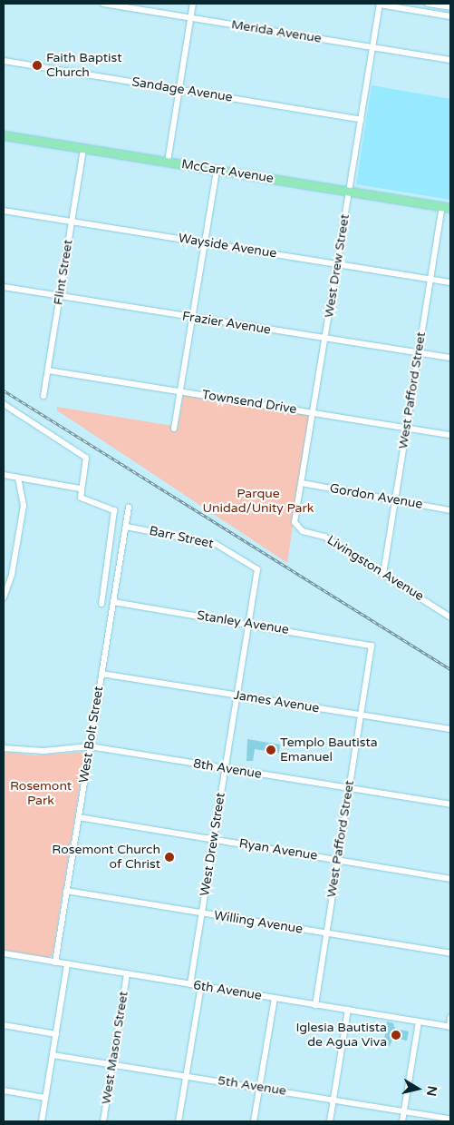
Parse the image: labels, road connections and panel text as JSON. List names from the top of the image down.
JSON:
{
  "streets": {
    "main road": ["McCart Avenue"],
    "street": [
      "Merida Avenue",
      "Sandage Avenue",
      "Wayside Avenue",
      "West Drew Street",
      "Flint Street",
      "Frazier Avenue",
      "West Pafford Street",
      "Townsend Drive",
      "Gordon Avenue",
      "Barr Street",
      "Livingston Avenue",
      "Stanley Avenue",
      "James Avenue",
      "West Bolt Street",
      "8th Avenue",
      "Ryan Avenue",
      "Willing Avenue",
      "6th Avenue",
      "West Mason Street",
      "5th Avenue"
    ]
  },
  "crossings": [
    ["Merida Avenue", "West Drew Street"],
    ["Sandage Avenue", "West Drew Street"],
    ["McCart Avenue", "West Drew Street"],
    ["McCart Avenue", "Flint Street"],
    ["McCart Avenue", "West Pafford Street"],
    ["Wayside Avenue", "West Drew Street"],
    ["Wayside Avenue", "Flint Street"],
    ["Wayside Avenue", "West Pafford Street"],
    ["West Drew Street", "Frazier Avenue"],
    ["West Drew Street", "Townsend Drive"],
    ["West Drew Street", "Gordon Avenue"],
    ["West Drew Street", "Barr Street"],
    ["West Drew Street", "Livingston Avenue"],
    ["West Drew Street", "Stanley Avenue"],
    ["West Drew Street", "James Avenue"],
    ["West Drew Street", "8th Avenue"],
    ["West Drew Street", "Ryan Avenue"],
    ["West Drew Street", "Willing Avenue"],
    ["West Drew Street", "6th Avenue"],
    ["Flint Street", "Frazier Avenue"],
    ["Flint Street", "Townsend Drive"],
    ["Frazier Avenue", "West Pafford Street"],
    ["West Pafford Street", "Townsend Drive"],
    ["West Pafford Street", "Gordon Avenue"],
    ["West Pafford Street", "Livingston Avenue"],
    ["West Pafford Street", "Stanley Avenue"],
    ["West Pafford Street", "James Avenue"],
    ["West Pafford Street", "8th Avenue"],
    ["West Pafford Street", "Ryan Avenue"],
    ["West Pafford Street", "Willing Avenue"],
    ["West Pafford Street", "6th Avenue"],
    ["Barr Street", "West Bolt Street"],
    ["Stanley Avenue", "West Bolt Street"],
    ["James Avenue", "West Bolt Street"],
    ["West Bolt Street", "8th Avenue"],
    ["West Bolt Street", "Ryan Avenue"],
    ["West Bolt Street", "Willing Avenue"],
    ["West Bolt Street", "6th Avenue"],
    ["6th Avenue", "West Mason Street"],
    ["West Mason Street", "5th Avenue"]
  ],
  "parks": ["Parque Unidad/Unity Park", "Rosemont Park"],
  "places": [
    "Faith Baptist Church",
    "Templo Bautista Emanuel",
    "Rosemont Church of Christ",
    "Iglesia Bautista de Agua Viva"
  ],
  "north": "right"
}
